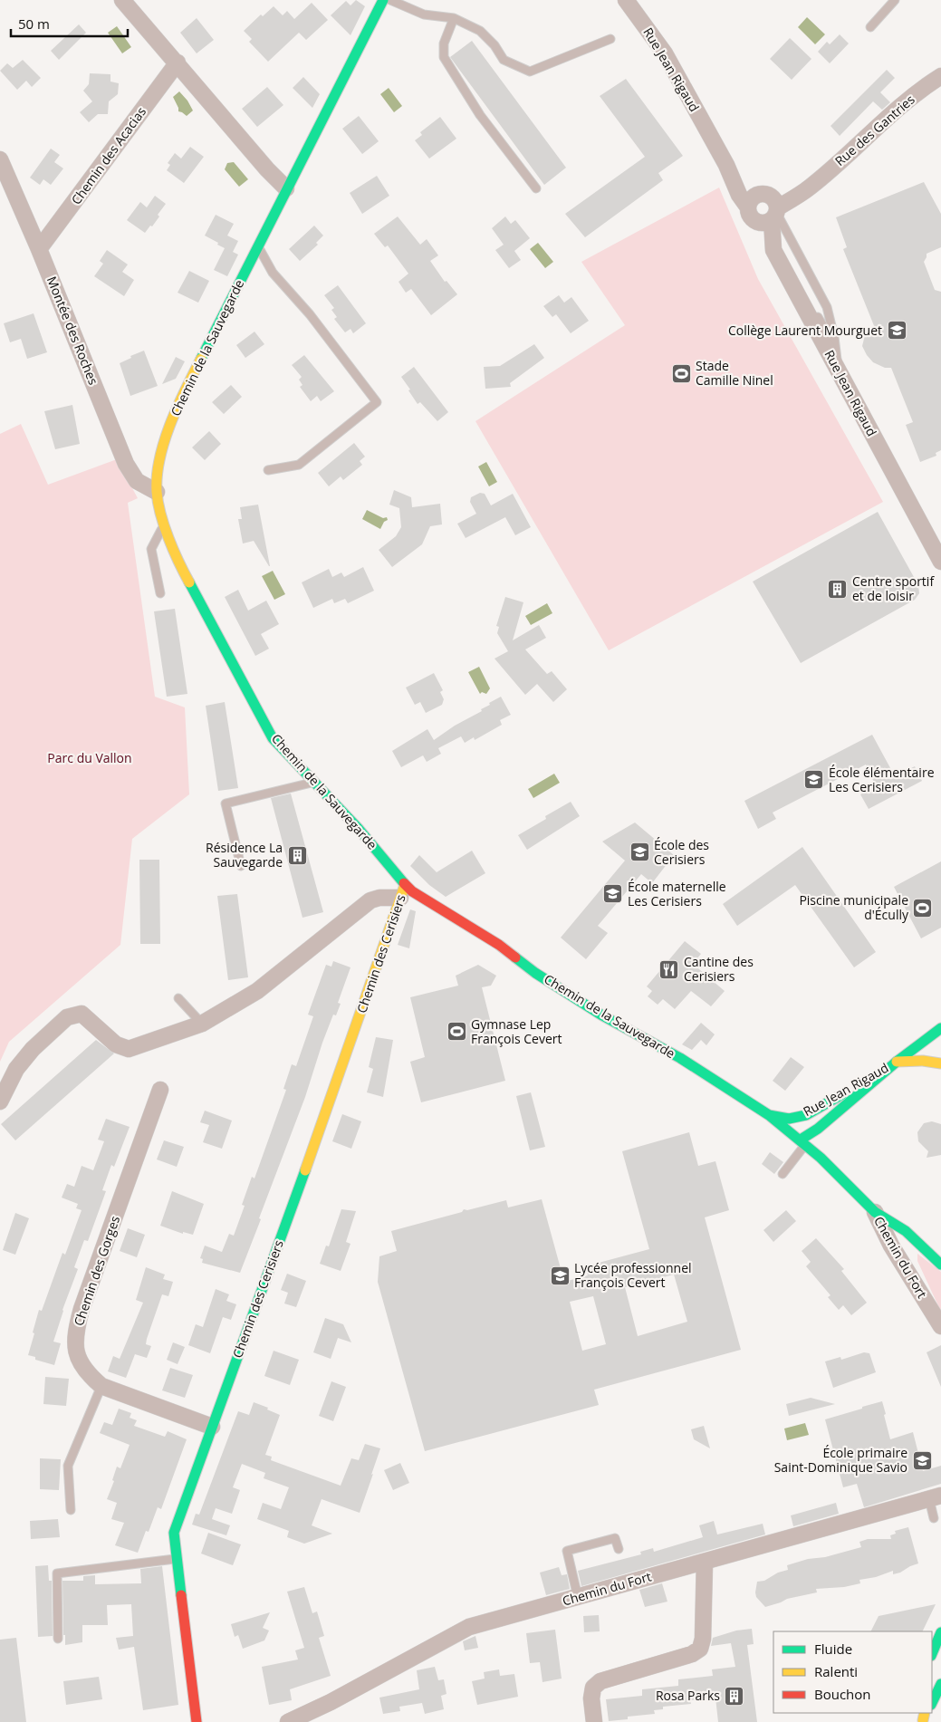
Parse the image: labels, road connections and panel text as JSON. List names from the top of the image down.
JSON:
{
  "streets": {
    "main road": ["Rue Jean Rigaud", "Chemin de la Sauvegarde", "Chemin des Cerisiers"],
    "street": [
      "Rue des Gantries",
      "Chemin des Acacias",
      "Montée des Roches",
      "Chemin du Fort",
      "Chemin des Gorges"
    ]
  },
  "crossings": [
    ["Rue Jean Rigaud", "Rue des Gantries"],
    ["Rue Jean Rigaud", "Chemin de la Sauvegarde"],
    ["Chemin des Acacias", "Montée des Roches"],
    ["Montée des Roches", "Chemin de la Sauvegarde"],
    ["Chemin de la Sauvegarde", "Chemin des Cerisiers"],
    ["Chemin de la Sauvegarde", "Chemin du Fort"],
    ["Chemin des Cerisiers", "Chemin des Gorges"]
  ],
  "parks": ["Parc du Vallon"],
  "places": {
    "school or university": [
      "Collège Laurent Mourguet",
      "École élémentaire Les Cerisiers",
      "École des Cerisiers",
      "École maternelle Les Cerisiers",
      "Lycée professionnel François Cevert",
      "École primaire Saint-Dominique Savio"
    ],
    "sports": ["Stade Camille Ninel", "Piscine municipale d'Écully", "Gymnase Lep François Cevert"],
    "building": ["Centre sportif et de loisir", "Résidence La Sauvegarde", "Rosa Parks"],
    "restaurant": ["Cantine des Cerisiers"]
  },
  "legend": ["Fluide", "Ralenti", "Bouchon"],
  "scale_bar": "50 m"
}
